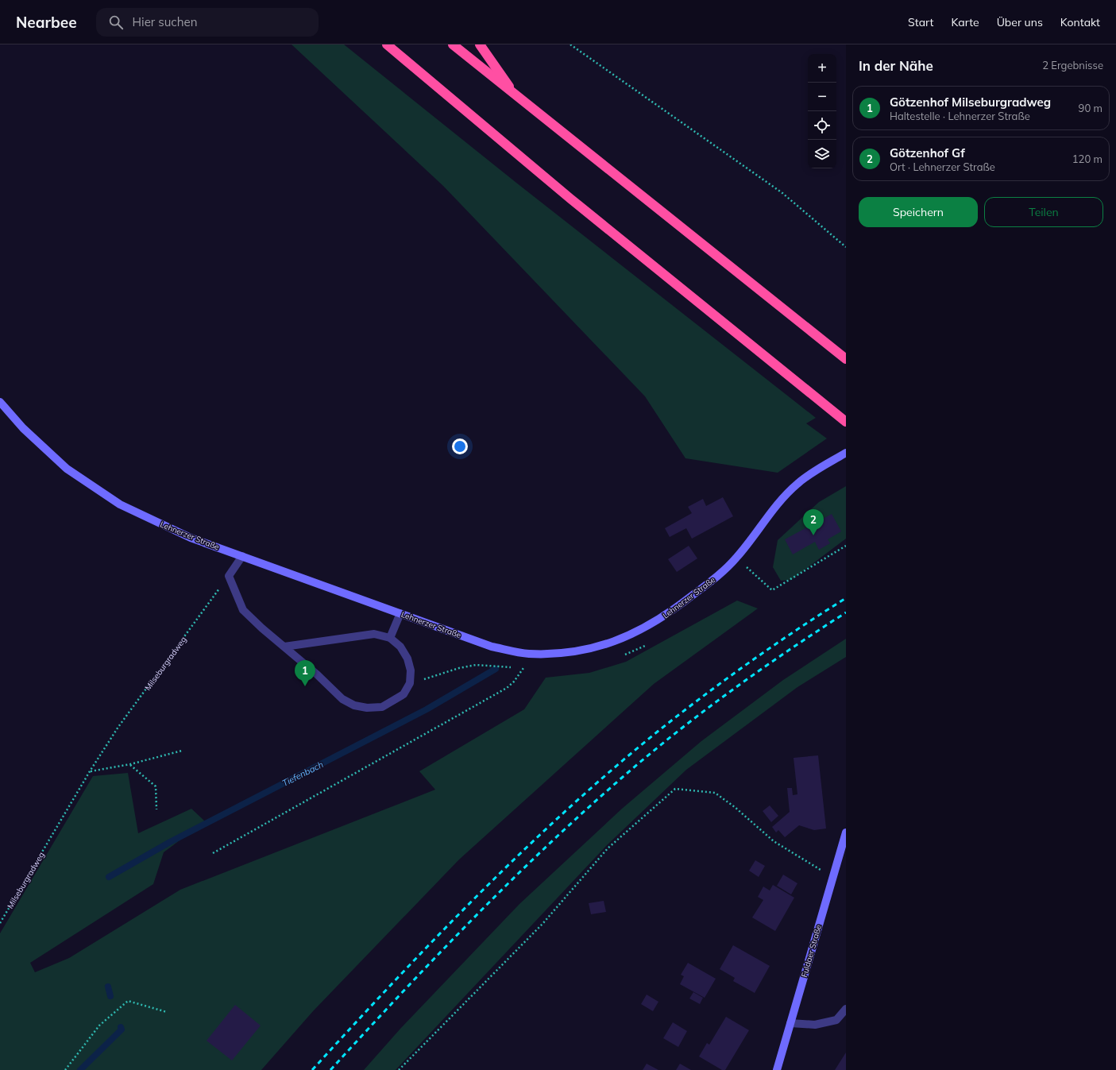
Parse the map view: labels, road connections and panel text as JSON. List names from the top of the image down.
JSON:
{
  "streets": {
    "street": ["Lehnerzer Straße", "Fuldaer Straße"],
    "path": ["Milseburgradweg"]
  },
  "water": ["Tiefenbach"],
  "page": {
    "header": "Nearbee",
    "search": "Hier suchen",
    "nav": [
      "Start",
      "Karte",
      "Über uns",
      "Kontakt"
    ],
    "heading": ["In der Nähe", "2 Ergebnisse"],
    "map_buttons": ["+", "−"],
    "list": [
      {
        "mark": "1",
        "name": "Götzenhof Milseburgradweg",
        "note": "Haltestelle · Lehnerzer Straße",
        "value": "90 m"
      },
      {
        "mark": "2",
        "name": "Götzenhof Gf",
        "note": "Ort · Lehnerzer Straße",
        "value": "120 m"
      }
    ],
    "buttons": ["Speichern", "Teilen"],
    "pins": ["2", "1"]
  }
}
